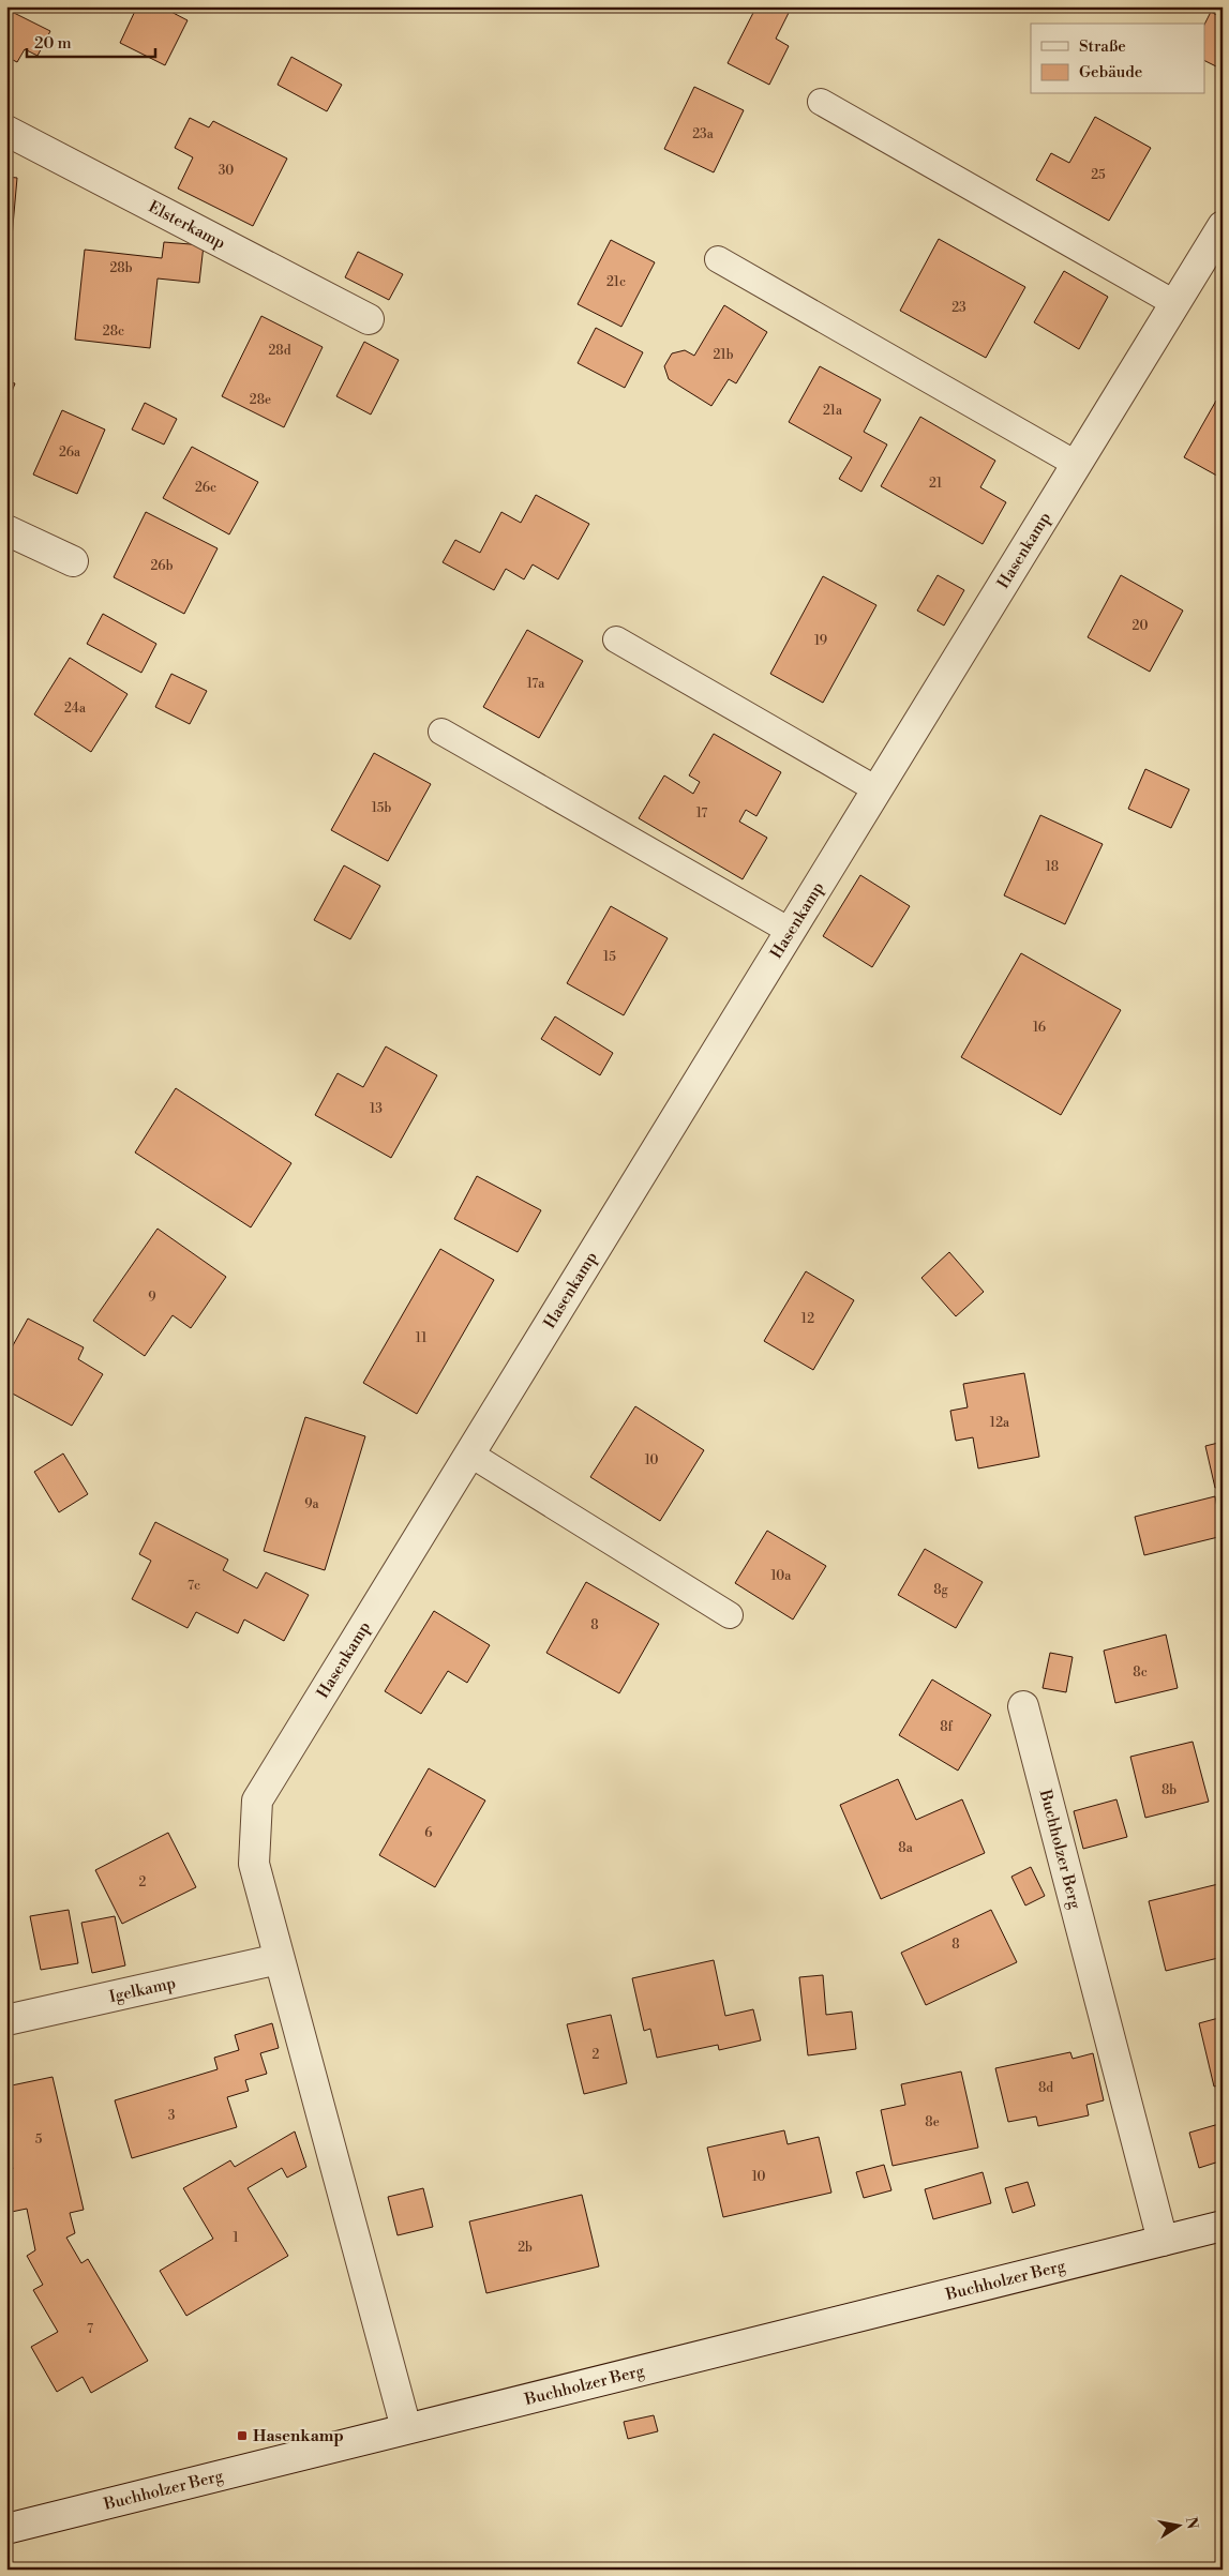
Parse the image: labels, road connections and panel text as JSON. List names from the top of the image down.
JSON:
{
  "streets": {
    "street": [
      "Elsterkamp",
      "Hasenkamp",
      "Buchholzer Berg",
      "Igelkamp"
    ]
  },
  "crossings": [
    ["Hasenkamp", "Buchholzer Berg"],
    ["Hasenkamp", "Igelkamp"]
  ],
  "places": {
    "transit": ["Hasenkamp"]
  },
  "house_numbers": [
    "23a",
    "30",
    "25",
    "28b",
    "21c",
    "23",
    "28c",
    "28d",
    "21b",
    "28e",
    "21a",
    "26a",
    "21",
    "26c",
    "26b",
    "20",
    "19",
    "17a",
    "24a",
    "15b",
    "17",
    "18",
    "15",
    "16",
    "13",
    "9",
    "12",
    "11",
    "12a",
    "10",
    "9a",
    "10a",
    "7c",
    "8g",
    "8",
    "8c",
    "8f",
    "8b",
    "6",
    "8a",
    "2",
    "8",
    "2",
    "8d",
    "3",
    "8e",
    "5",
    "10",
    "1",
    "2b",
    "7"
  ],
  "legend": ["Straße", "Gebäude"],
  "scale_bar": "20 m",
  "north": "right"
}
